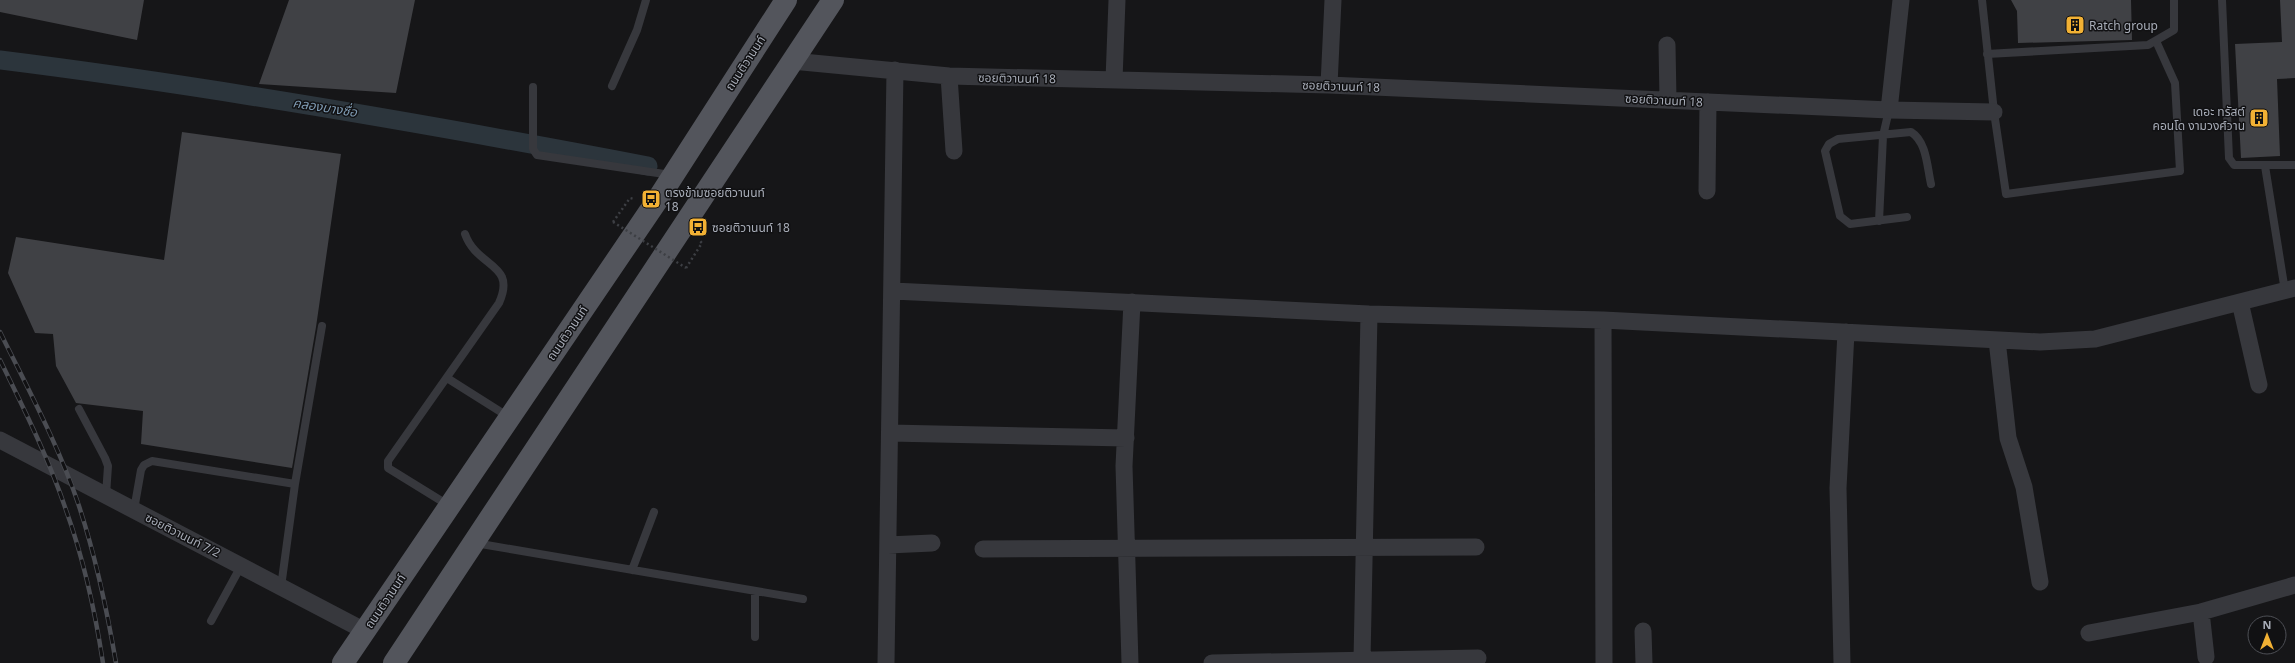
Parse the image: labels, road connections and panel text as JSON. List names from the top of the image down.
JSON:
{
  "streets": {
    "main road": ["ถนนติวานนท์"],
    "street": ["ซอยติวานนท์ 18", "ซอยติวานนท์ 7/2"]
  },
  "crossings": [
    ["ถนนติวานนท์", "ซอยติวานนท์ 7/2"]
  ],
  "water": ["คลองบางซื่อ"],
  "places": {
    "building": ["Ratch group", "เดอะ ทรัสต์ คอนโด งามวงศ์วาน"],
    "bus stop": ["ตรงข้ามซอยติวานนท์ 18", "ซอยติวานนท์ 18"]
  },
  "north": "top"
}
